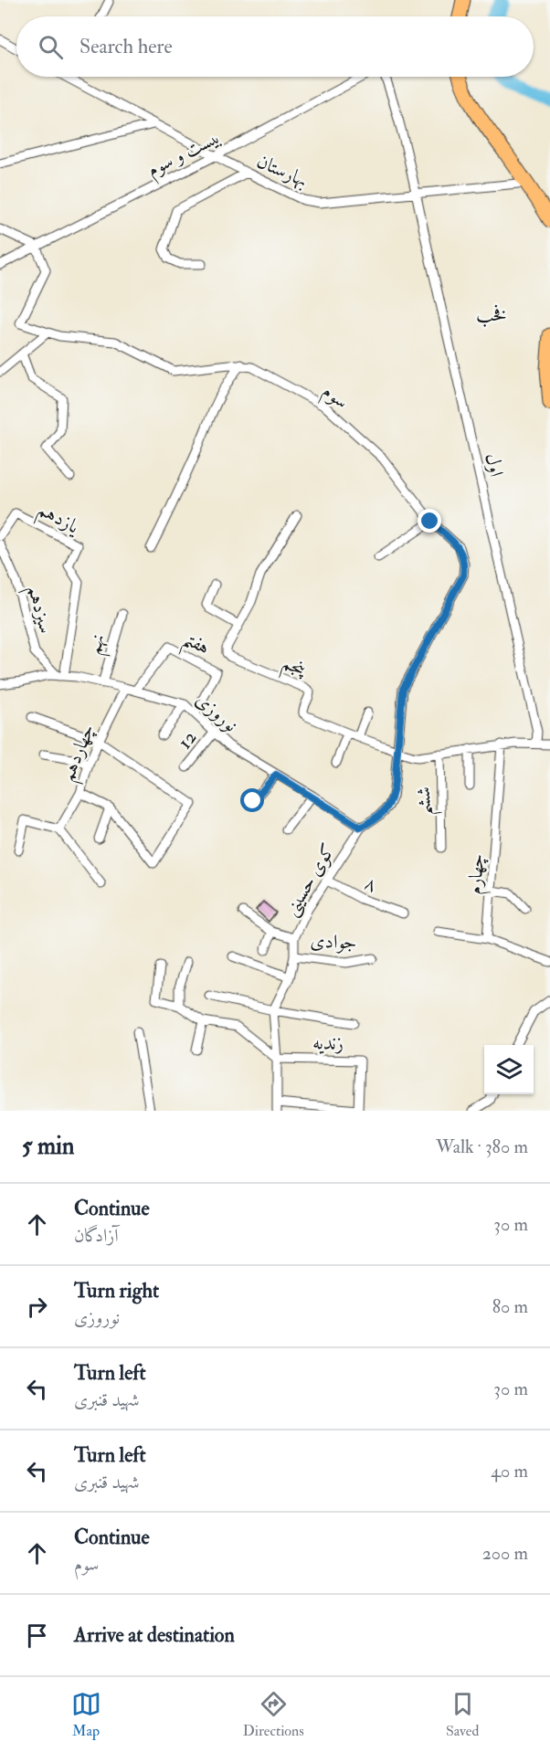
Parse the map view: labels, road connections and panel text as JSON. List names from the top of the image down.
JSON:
{
  "streets": {
    "street": [
      "بیست و سوم",
      "بهارستان",
      "سوم",
      "اول",
      "یازدهم",
      "سیزدهم",
      "هفتم",
      "نهم",
      "پنجم",
      "نوروزی",
      "12",
      "چهاردهم",
      "ششم",
      "چهارم",
      "کوی حسینی",
      "۸",
      "جوادی",
      "زندیه"
    ]
  },
  "crossings": [
    ["بیست و سوم", "بهارستان"],
    ["بیست و سوم", "سوم"],
    ["بهارستان", "اول"],
    ["سوم", "پنجم"],
    ["سوم", "نوروزی"],
    ["سوم", "کوی حسینی"],
    ["یازدهم", "سیزدهم"],
    ["یازدهم", "نوروزی"],
    ["سیزدهم", "نوروزی"],
    ["هفتم", "نوروزی"],
    ["نهم", "نوروزی"],
    ["نوروزی", "12"],
    ["نوروزی", "چهاردهم"],
    ["نوروزی", "کوی حسینی"],
    ["کوی حسینی", "۸"],
    ["کوی حسینی", "جوادی"]
  ],
  "districts": ["فخب"],
  "page": {
    "search": "Search here",
    "heading": ["5 min", "Walk · 380 m"],
    "list": [
      ["Continue", "آزادگان", "30 m"],
      ["Turn right", "نوروزی", "80 m"],
      ["Turn left", "شهید قنبری", "30 m"],
      ["Turn left", "شهید قنبری", "40 m"],
      ["Continue", "سوم", "200 m"],
      "Arrive at destination"
    ],
    "nav": ["Map", "Directions", "Saved"]
  }
}
